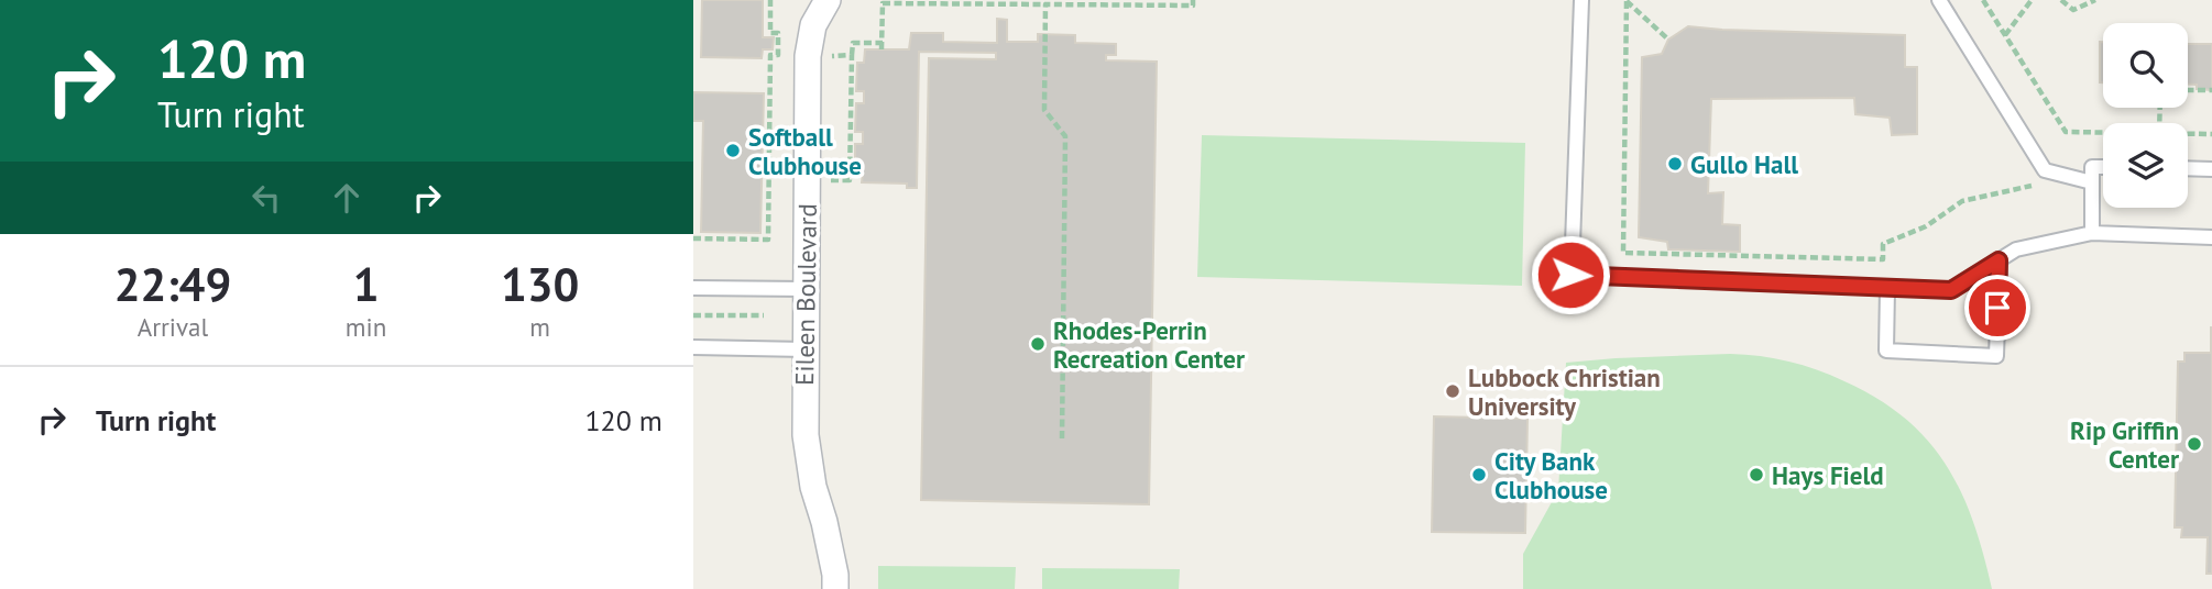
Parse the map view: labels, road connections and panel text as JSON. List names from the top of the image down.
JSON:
{
  "streets": {
    "street": ["Eileen Boulevard"]
  },
  "places": [
    "Softball Clubhouse",
    "Gullo Hall",
    "Rhodes-Perrin Recreation Center",
    "Lubbock Christian University",
    "Rip Griffin Center",
    "City Bank Clubhouse",
    "Hays Field"
  ],
  "page": {
    "turn": ["120 m", "Turn right"],
    "eta": [
      "22:49",
      "Arrival",
      "1",
      "min",
      "130",
      "m"
    ],
    "list": [
      {
        "name": "Turn right",
        "value": "120 m"
      }
    ]
  }
}
